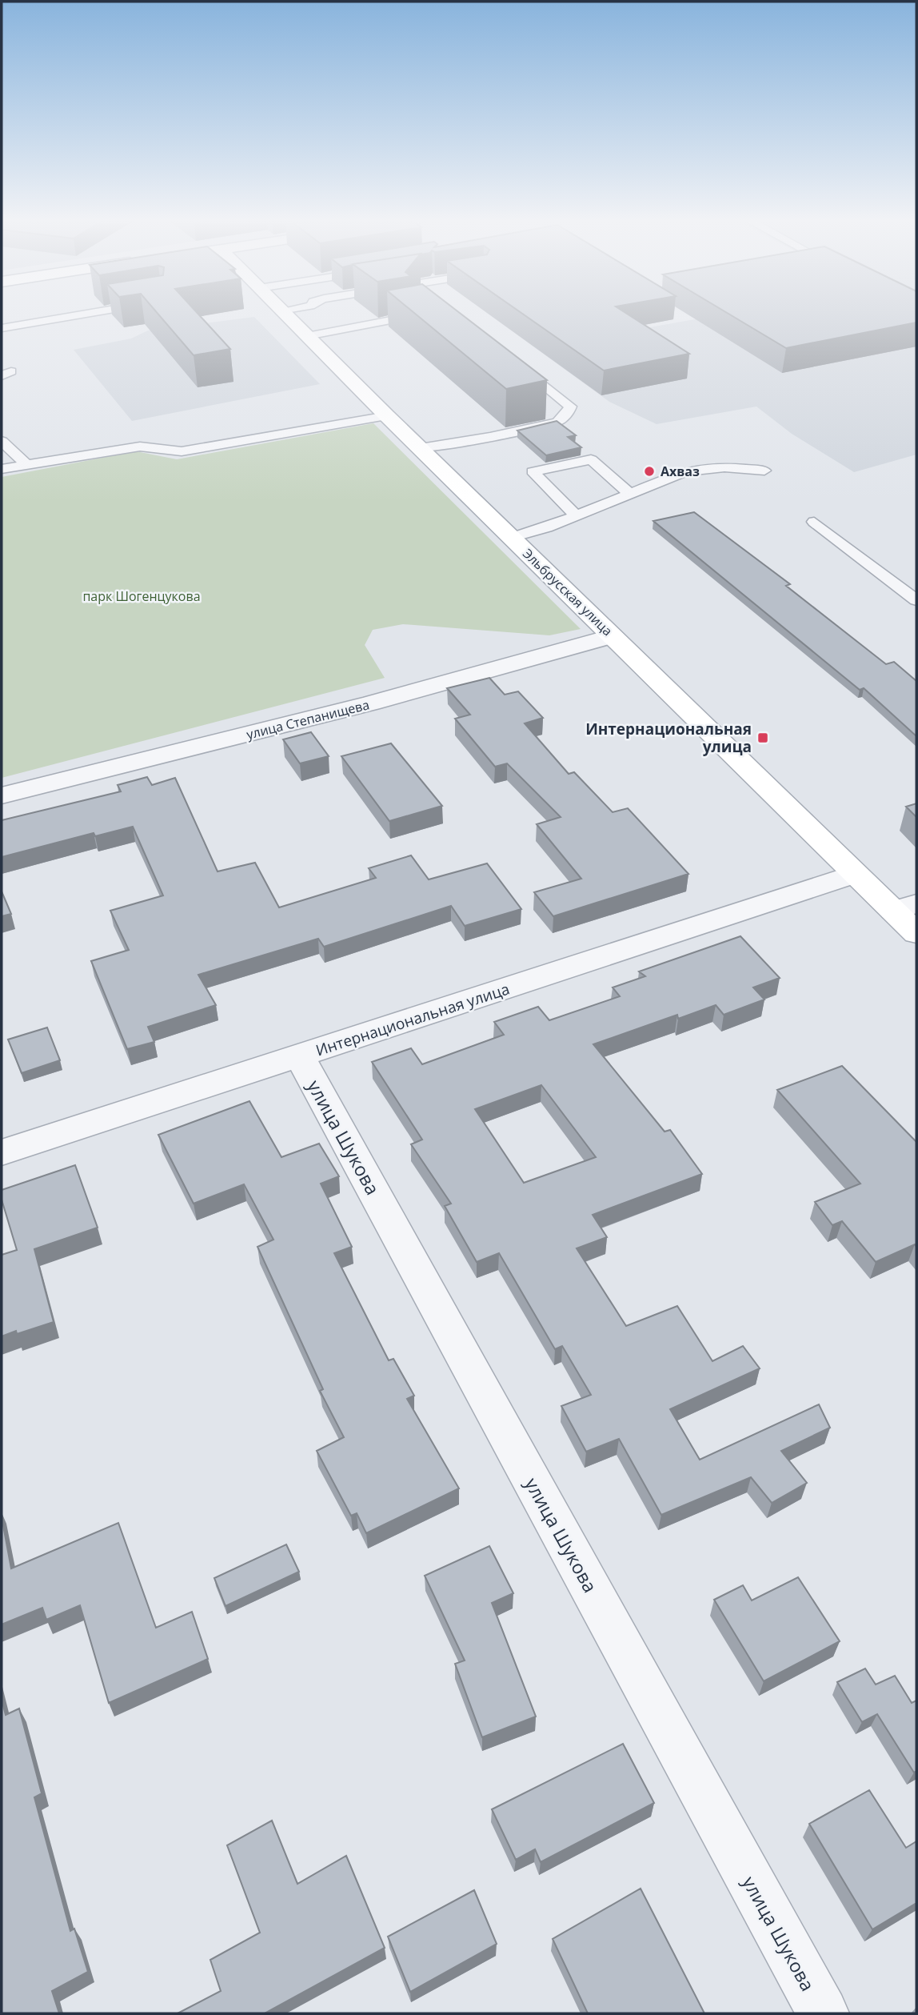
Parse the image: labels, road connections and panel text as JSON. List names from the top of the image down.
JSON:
{
  "streets": {
    "street": [
      "Эльбрусская улица",
      "улица Степанищева",
      "Интернациональная улица",
      "улица Шукова"
    ]
  },
  "crossings": [
    ["Эльбрусская улица", "улица Степанищева"],
    ["Эльбрусская улица", "Интернациональная улица"],
    ["Интернациональная улица", "улица Шукова"]
  ],
  "parks": ["парк Шогенцукова"],
  "places": {
    "other": ["Ахваз"],
    "transit": ["Интернациональная улица"]
  }
}
